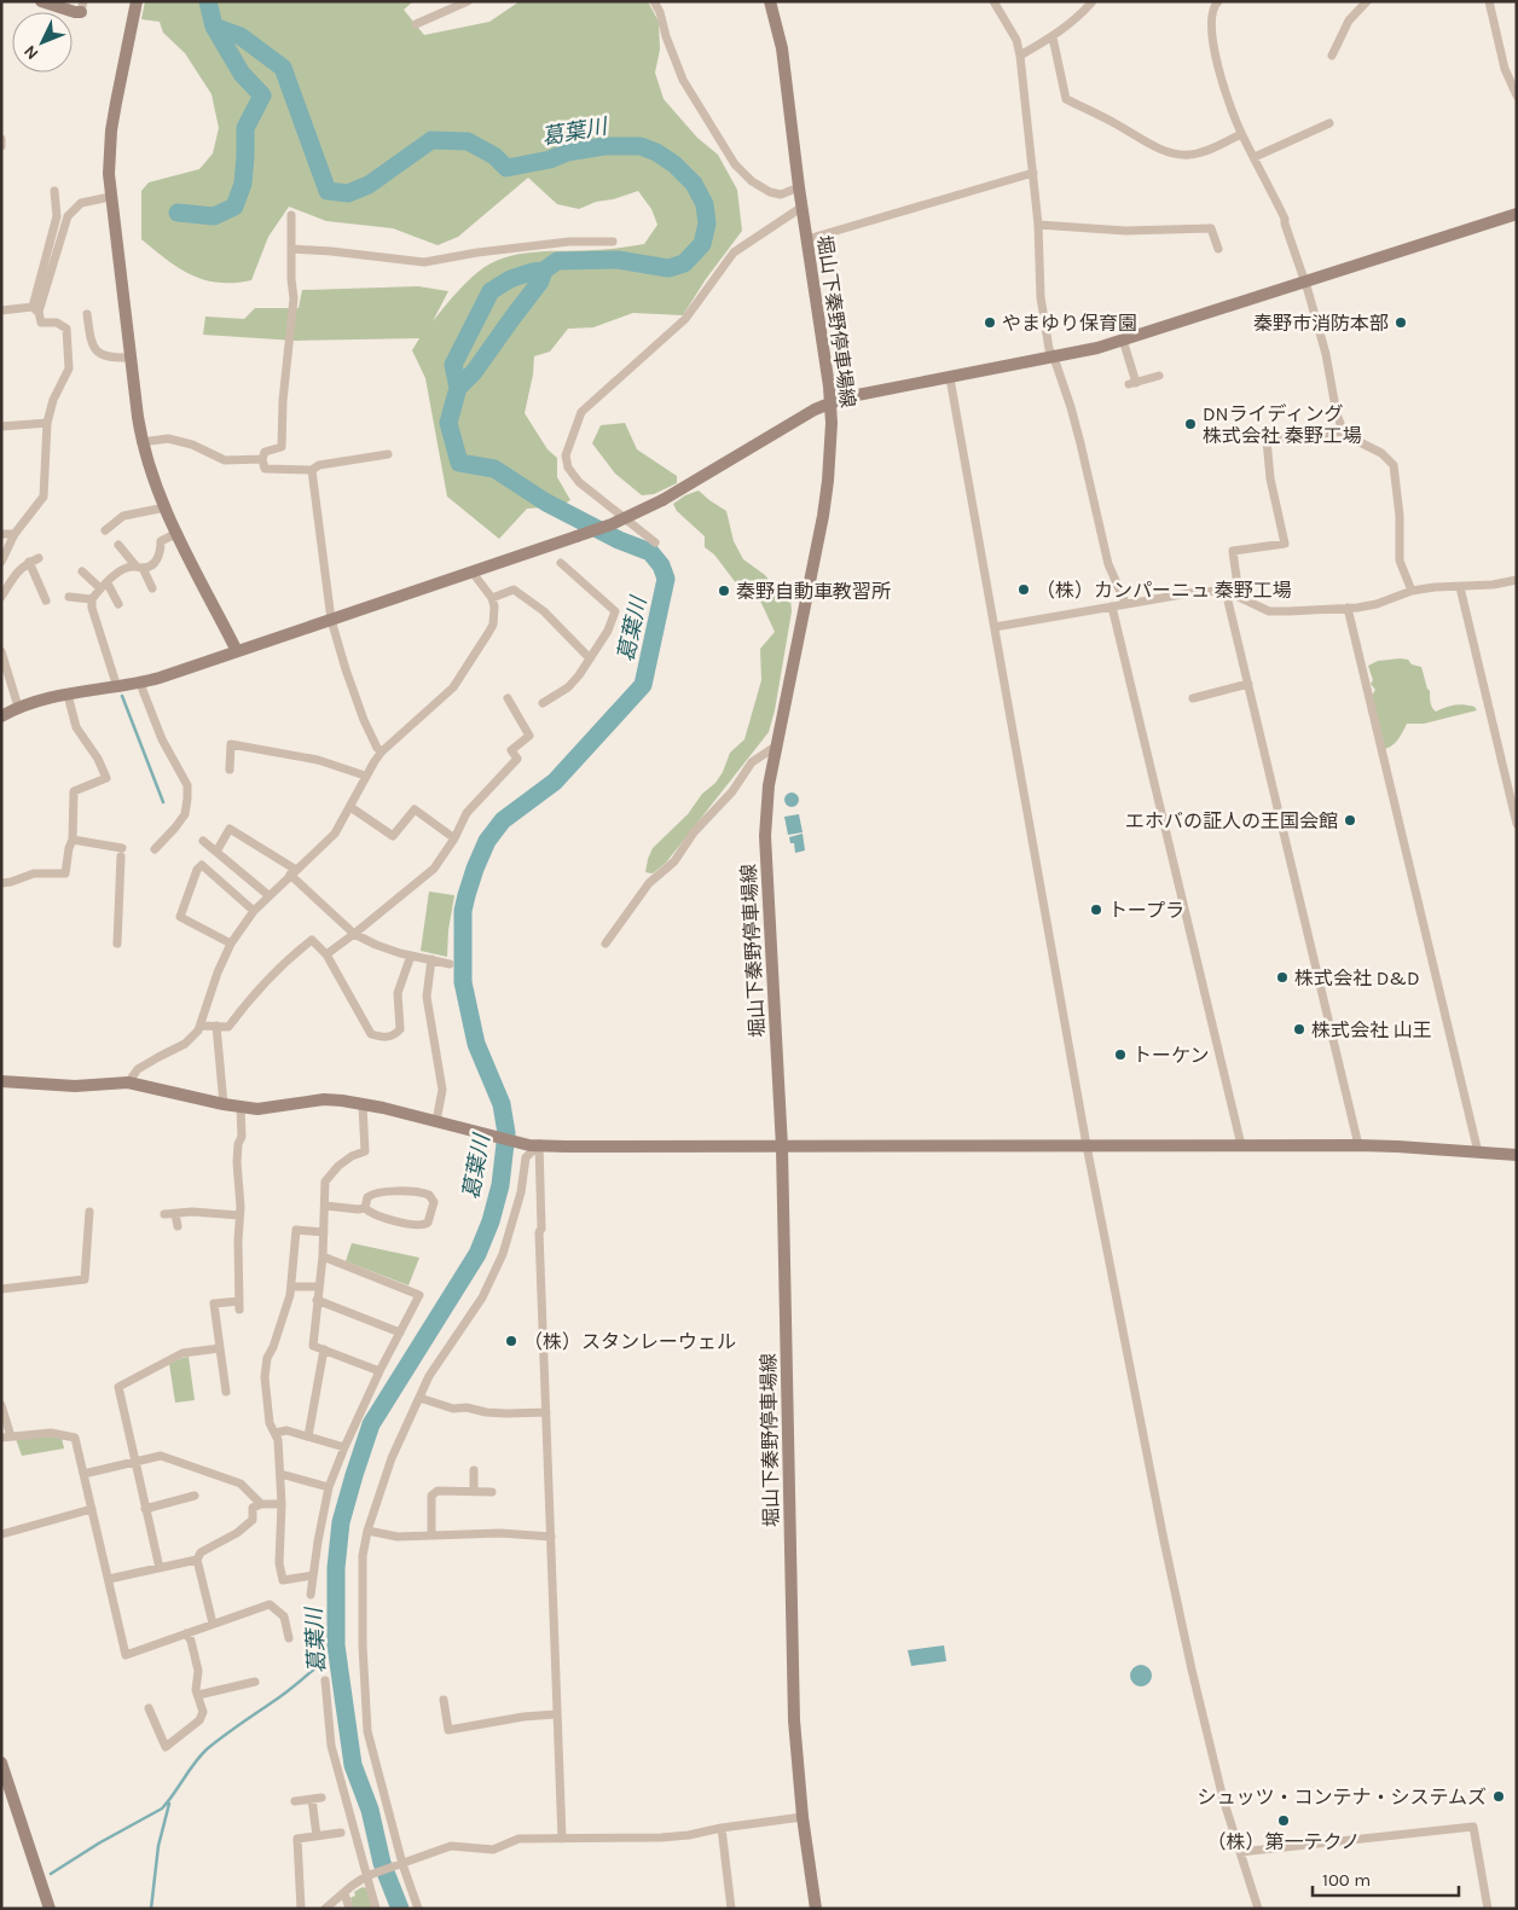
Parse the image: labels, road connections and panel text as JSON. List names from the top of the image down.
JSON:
{
  "streets": {
    "street": ["堀山下秦野停車場線"]
  },
  "water": ["葛葉川"],
  "places": [
    "やまゆり保育園",
    "秦野市消防本部",
    "DNライディング 株式会社 秦野工場",
    "（株）カンパーニュ 秦野工場",
    "秦野自動車教習所",
    "エホバの証人の王国会館",
    "トープラ",
    "株式会社 D&D",
    "株式会社 山王",
    "トーケン",
    "（株）スタンレーウェル",
    "シュッツ・コンテナ・システムズ",
    "（株）第一テクノ"
  ],
  "scale_bar": "100 m",
  "north": "bottom left"
}
